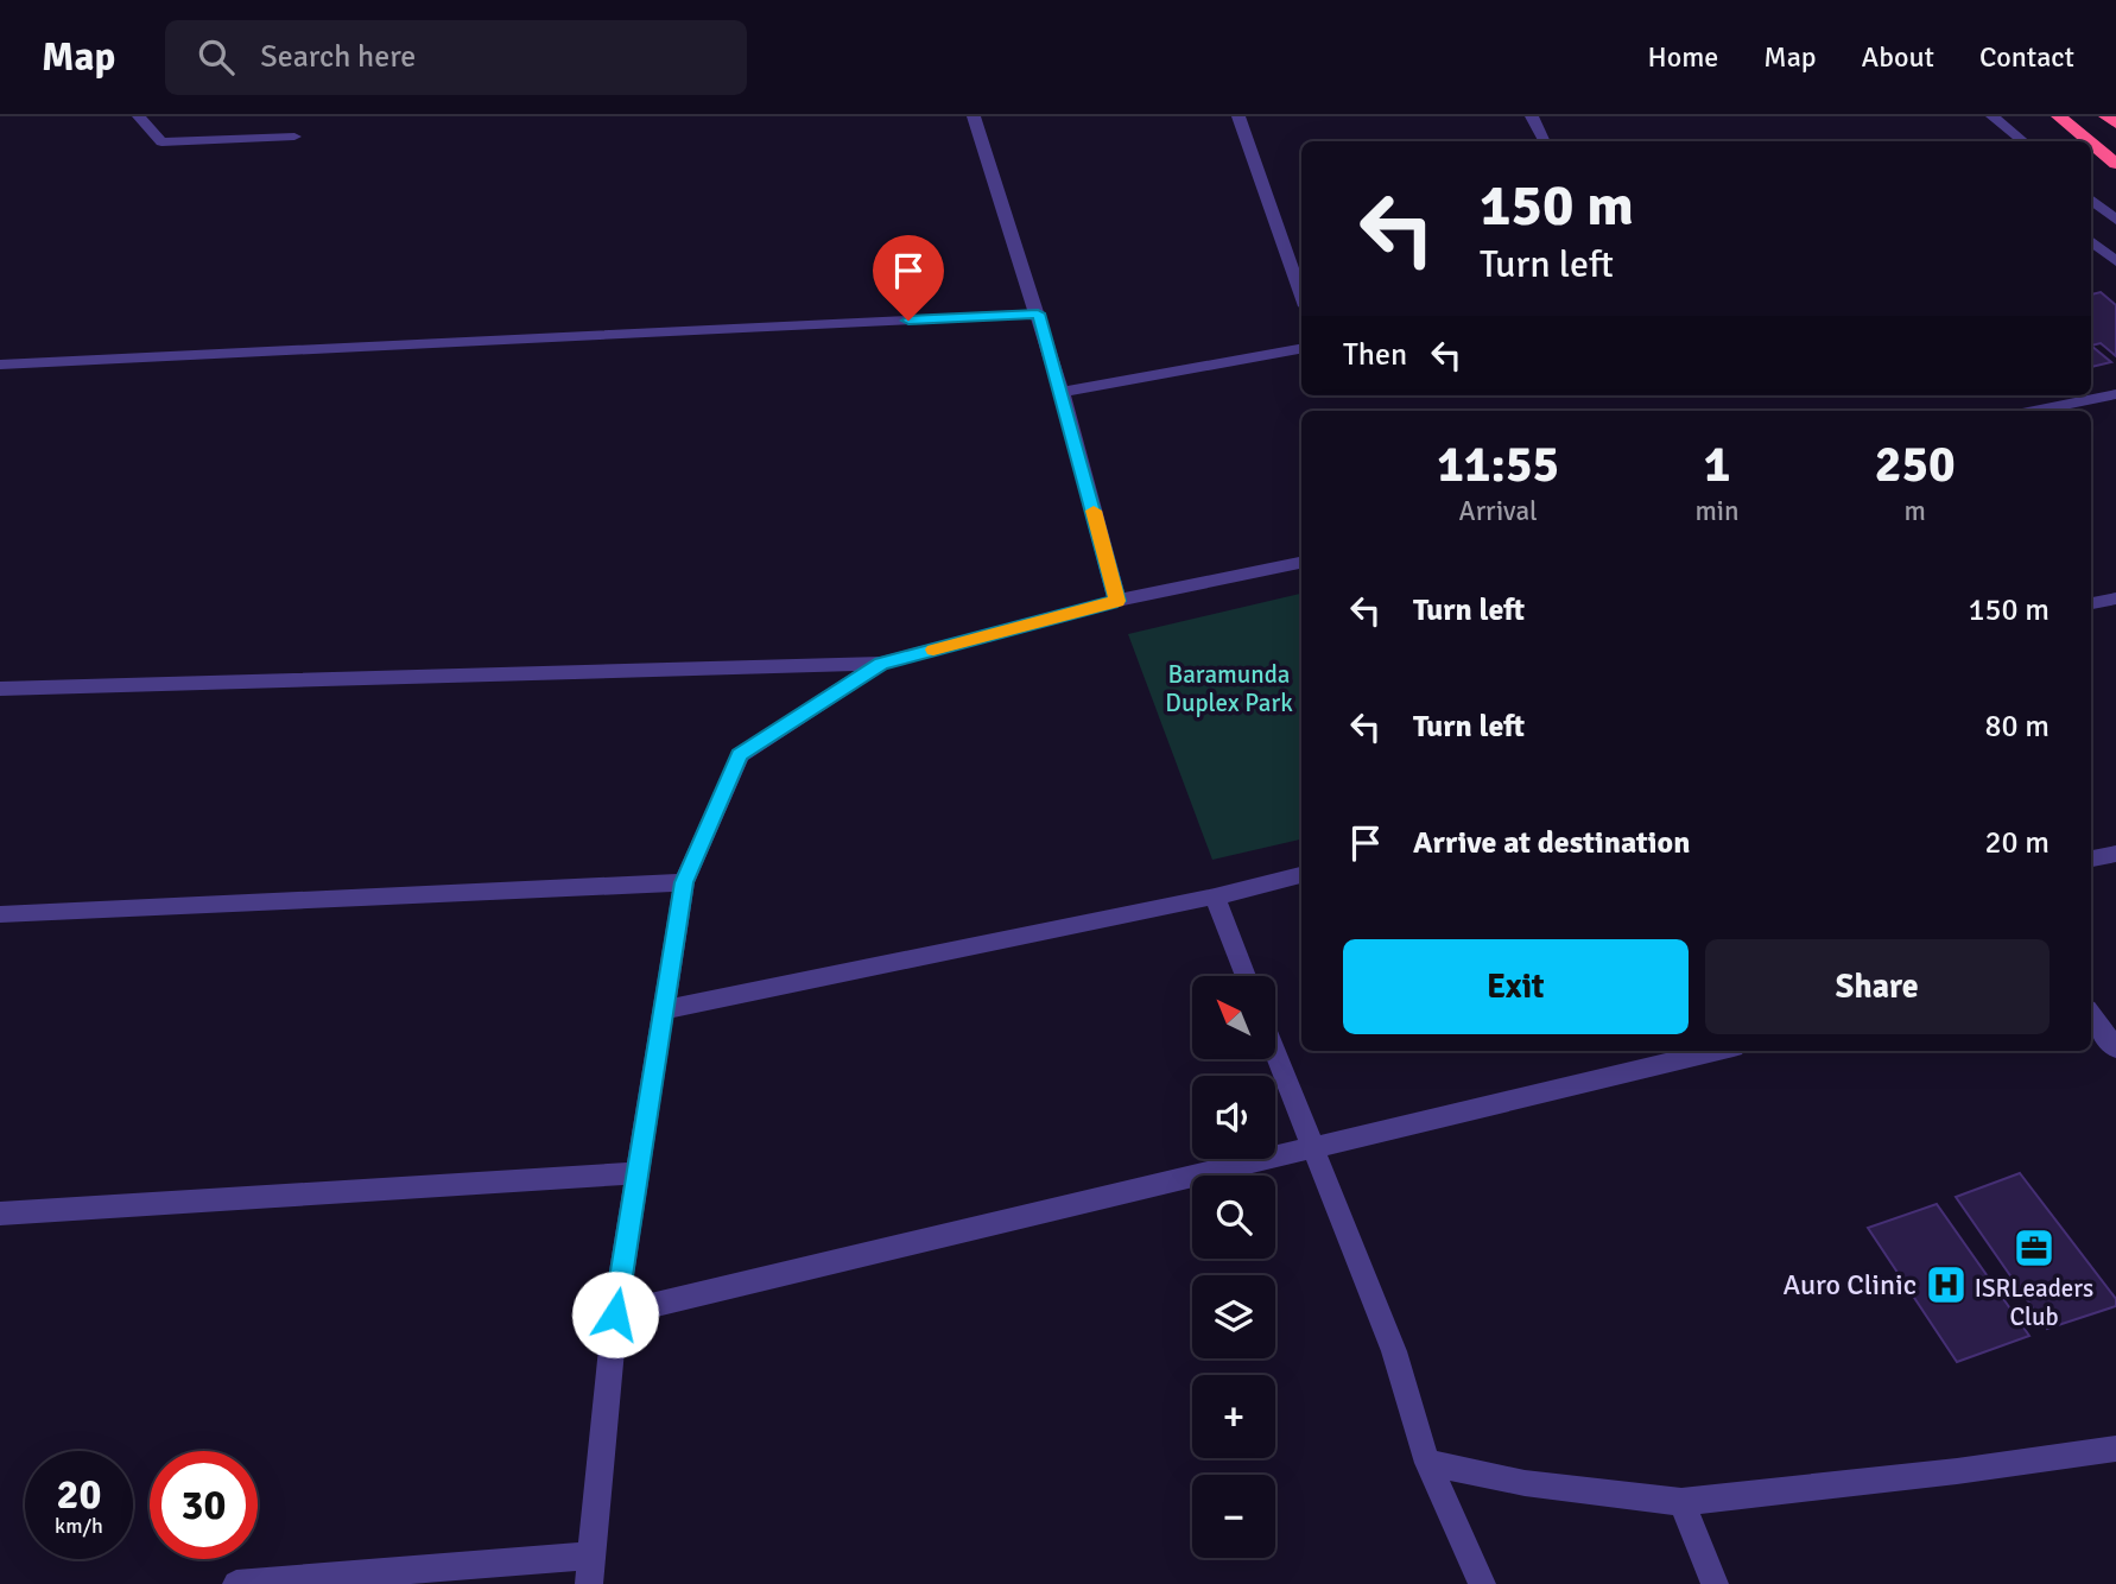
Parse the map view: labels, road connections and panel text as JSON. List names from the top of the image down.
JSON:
{
  "parks": ["Baramunda Duplex Park"],
  "places": {
    "office": ["ISRLeaders Club"],
    "hospital": ["Auro Clinic"]
  },
  "north": "top left",
  "page": {
    "header": "Map",
    "search": "Search here",
    "nav": [
      "Home",
      "Map",
      "About",
      "Contact"
    ],
    "turn": ["150 m", "Turn left"],
    "then": "Then",
    "eta": [
      "11:55",
      "Arrival",
      "1",
      "min",
      "250",
      "m"
    ],
    "list": [
      {
        "name": "Turn left",
        "value": "150 m"
      },
      {
        "name": "Turn left",
        "value": "80 m"
      },
      {
        "name": "Arrive at destination",
        "value": "20 m"
      }
    ],
    "buttons": ["Exit", "Share"],
    "map_buttons": ["+", "−"],
    "speed": "20 km/h",
    "limit": "30"
  }
}
